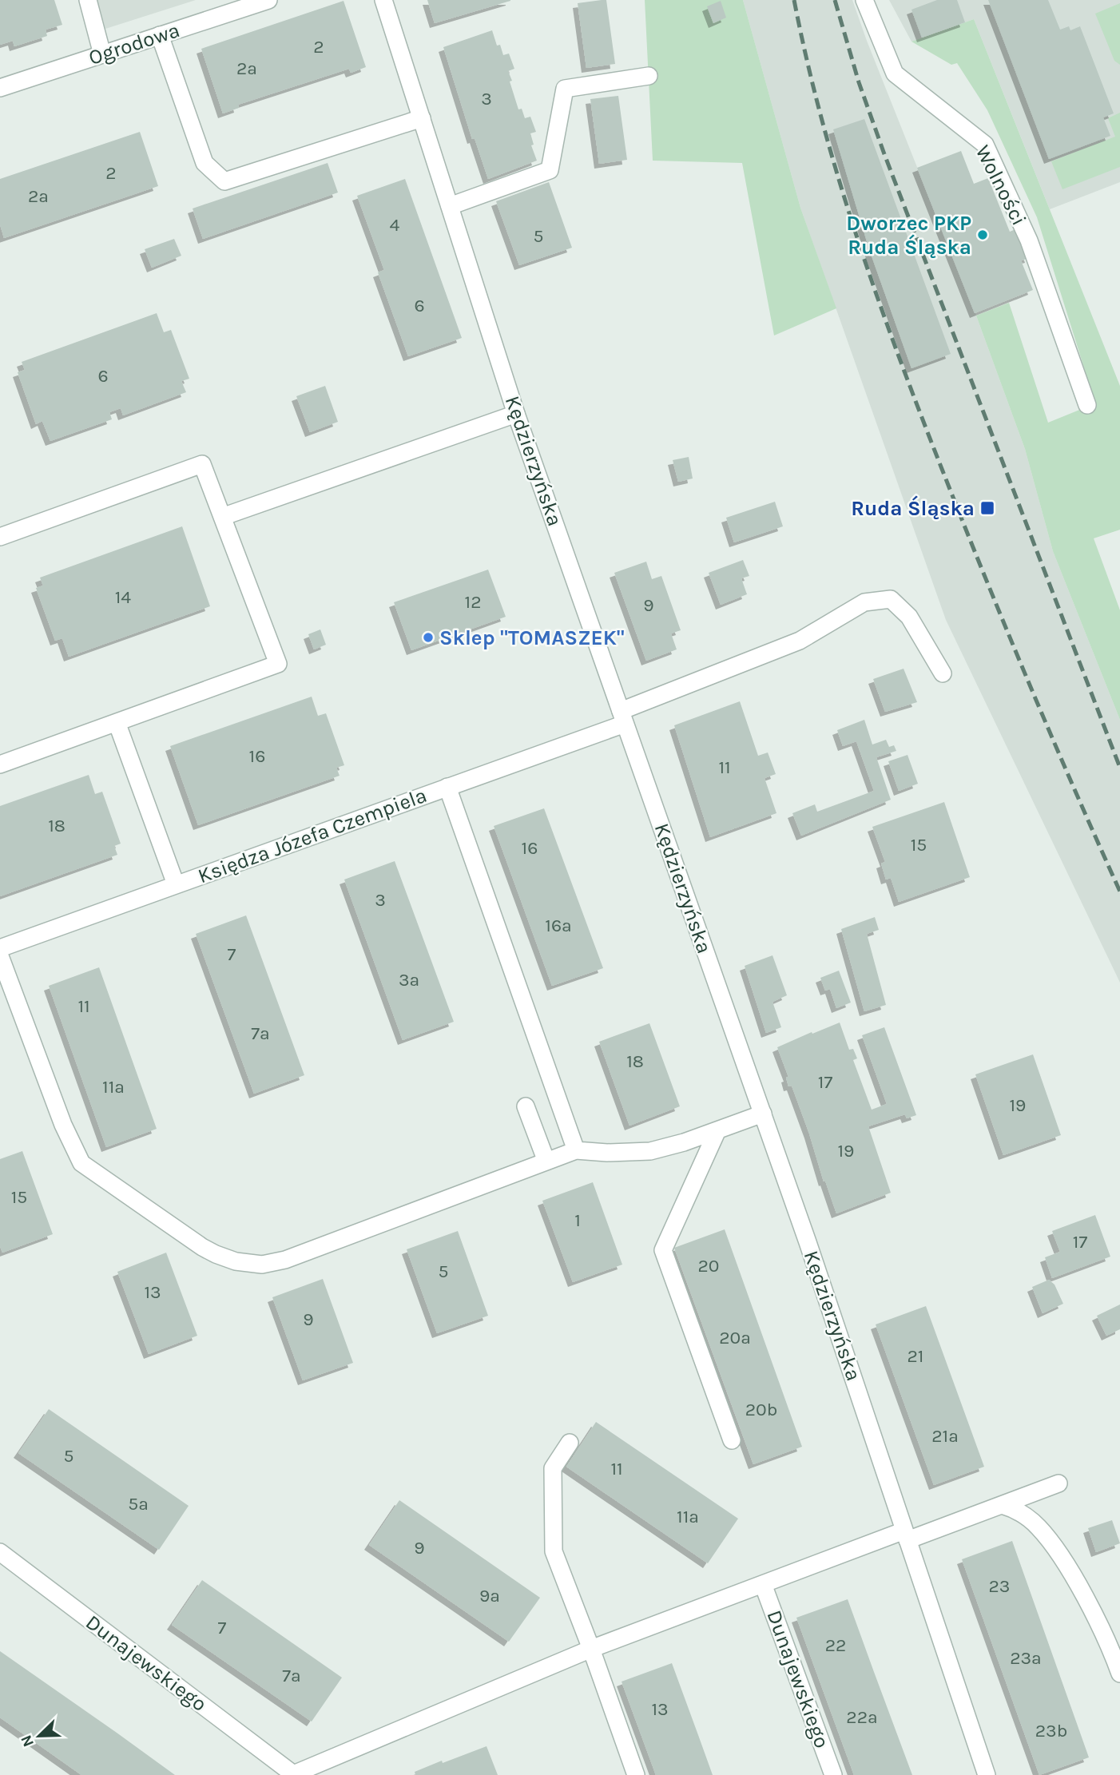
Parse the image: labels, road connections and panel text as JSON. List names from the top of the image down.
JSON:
{
  "streets": {
    "street": [
      "Ogrodowa",
      "Wolności",
      "Kędzierzyńska",
      "Księdza Józefa Czempiela",
      "Dunajewskiego"
    ]
  },
  "crossings": [
    ["Kędzierzyńska", "Księdza Józefa Czempiela"],
    ["Kędzierzyńska", "Dunajewskiego"]
  ],
  "places": {
    "other": ["Dworzec PKP Ruda Śląska", "Sklep \"TOMASZEK\""],
    "transit": ["Ruda Śląska"]
  },
  "house_numbers": [
    "2",
    "2a",
    "3",
    "2",
    "2a",
    "4",
    "5",
    "6",
    "6",
    "14",
    "12",
    "9",
    "16",
    "11",
    "18",
    "15",
    "16",
    "3",
    "16a",
    "7",
    "3a",
    "11",
    "7a",
    "18",
    "17",
    "11a",
    "19",
    "19",
    "15",
    "1",
    "17",
    "20",
    "5",
    "13",
    "9",
    "20a",
    "21",
    "20b",
    "21a",
    "5",
    "11",
    "5a",
    "11a",
    "9",
    "23",
    "9a",
    "7",
    "22",
    "23a",
    "7a",
    "13",
    "22a",
    "23b"
  ],
  "north": "bottom left"
}
